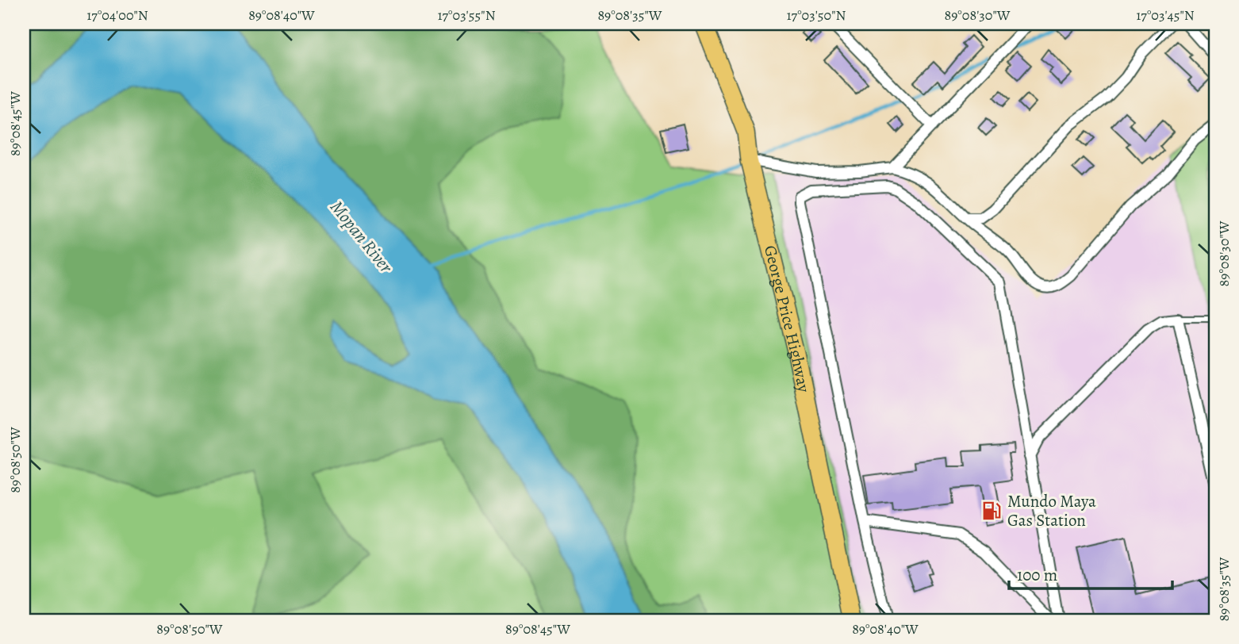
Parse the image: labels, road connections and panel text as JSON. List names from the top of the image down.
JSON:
{
  "streets": {
    "highway": ["George Price Highway"]
  },
  "water": ["Mopan River"],
  "places": {
    "fuel station": ["Mundo Maya Gas Station"]
  },
  "scale_bar": "100 m",
  "coordinates": [
    "17°04'00\"N",
    "89°08'40\"W",
    "17°03'55\"N",
    "89°08'35\"W",
    "17°03'50\"N",
    "89°08'30\"W",
    "17°03'45\"N",
    "89°08'45\"W",
    "89°08'50\"W"
  ]
}
